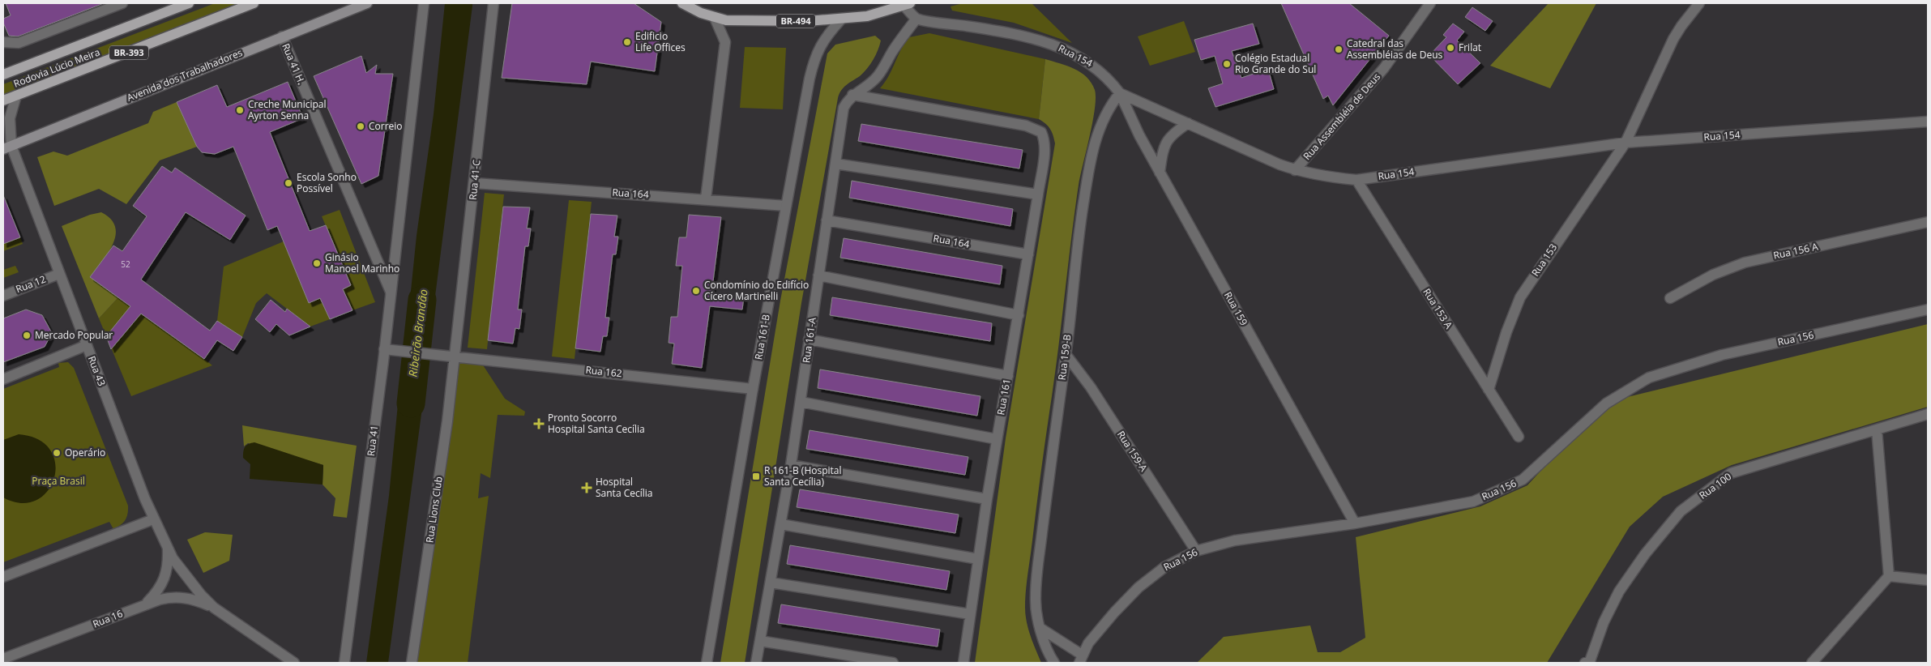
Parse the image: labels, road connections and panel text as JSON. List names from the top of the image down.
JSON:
{
  "streets": {
    "main road": [
      "BR-494",
      "BR-393",
      "Rodovia Lúcio Meira",
      "Avenida dos Trabalhadores"
    ],
    "street": [
      "Rua 154",
      "Rua 41 H.",
      "Rua Assembléia de Deus",
      "Rua 41-C",
      "Rua 164",
      "Rua 156 A",
      "Rua 153",
      "Rua 12",
      "Rua 159",
      "Rua 153 A",
      "Rua 161-B",
      "Rua 156",
      "Rua 161-A",
      "Rua 159-B",
      "Rua 43",
      "Rua 162",
      "Rua 161",
      "Rua 41",
      "Rua 159-A",
      "Rua 100",
      "Rua Lions Club",
      "Rua 16"
    ]
  },
  "crossings": [
    ["BR-494", "Rua 161-B"],
    ["Rua 154", "Rua Assembléia de Deus"],
    ["Rua 154", "Rua 153"],
    ["Rua 154", "Rua 159"],
    ["Rua 154", "Rua 153 A"],
    ["Rua 154", "Rua 159-B"],
    ["Rua 41 H.", "Avenida dos Trabalhadores"],
    ["Rua 41 H.", "Rua 41"],
    ["Rodovia Lúcio Meira", "Rua 43"],
    ["Avenida dos Trabalhadores", "Rua 43"],
    ["Rua 41-C", "Rua 164"],
    ["Rua 41-C", "Rua 162"],
    ["Rua 41-C", "Rua Lions Club"],
    ["Rua 164", "Rua 161-B"],
    ["Rua 164", "Rua 161-A"],
    ["Rua 164", "Rua 161"],
    ["Rua 153", "Rua 153 A"],
    ["Rua 12", "Rua 43"],
    ["Rua 159", "Rua 156"],
    ["Rua 159", "Rua 159-B"],
    ["Rua 161-B", "Rua 162"],
    ["Rua 156", "Rua 159-A"],
    ["Rua 161-A", "Rua 161"],
    ["Rua 159-B", "Rua 159-A"],
    ["Rua 43", "Rua 16"],
    ["Rua 162", "Rua 41"],
    ["Rua 162", "Rua Lions Club"]
  ],
  "water": ["Ribeirão Brandão"],
  "parks": ["Praça Brasil"],
  "places": {
    "other": [
      "Edificio Life Offices",
      "Frilat",
      "Catedral das Assembléias de Deus",
      "Colégio Estadual Rio Grande do Sul",
      "Creche Municipal Ayrton Senna",
      "Correio",
      "Escola Sonho Possível",
      "Ginásio Manoel Marinho",
      "Condomínio do Edifício Cícero Martinelli",
      "Mercado Popular",
      "Operário"
    ],
    "health": ["Pronto Socorro Hospital Santa Cecília", "Hospital Santa Cecília"],
    "transit": ["R 161-B (Hospital Santa Cecília)"]
  },
  "house_numbers": ["52"]
}
